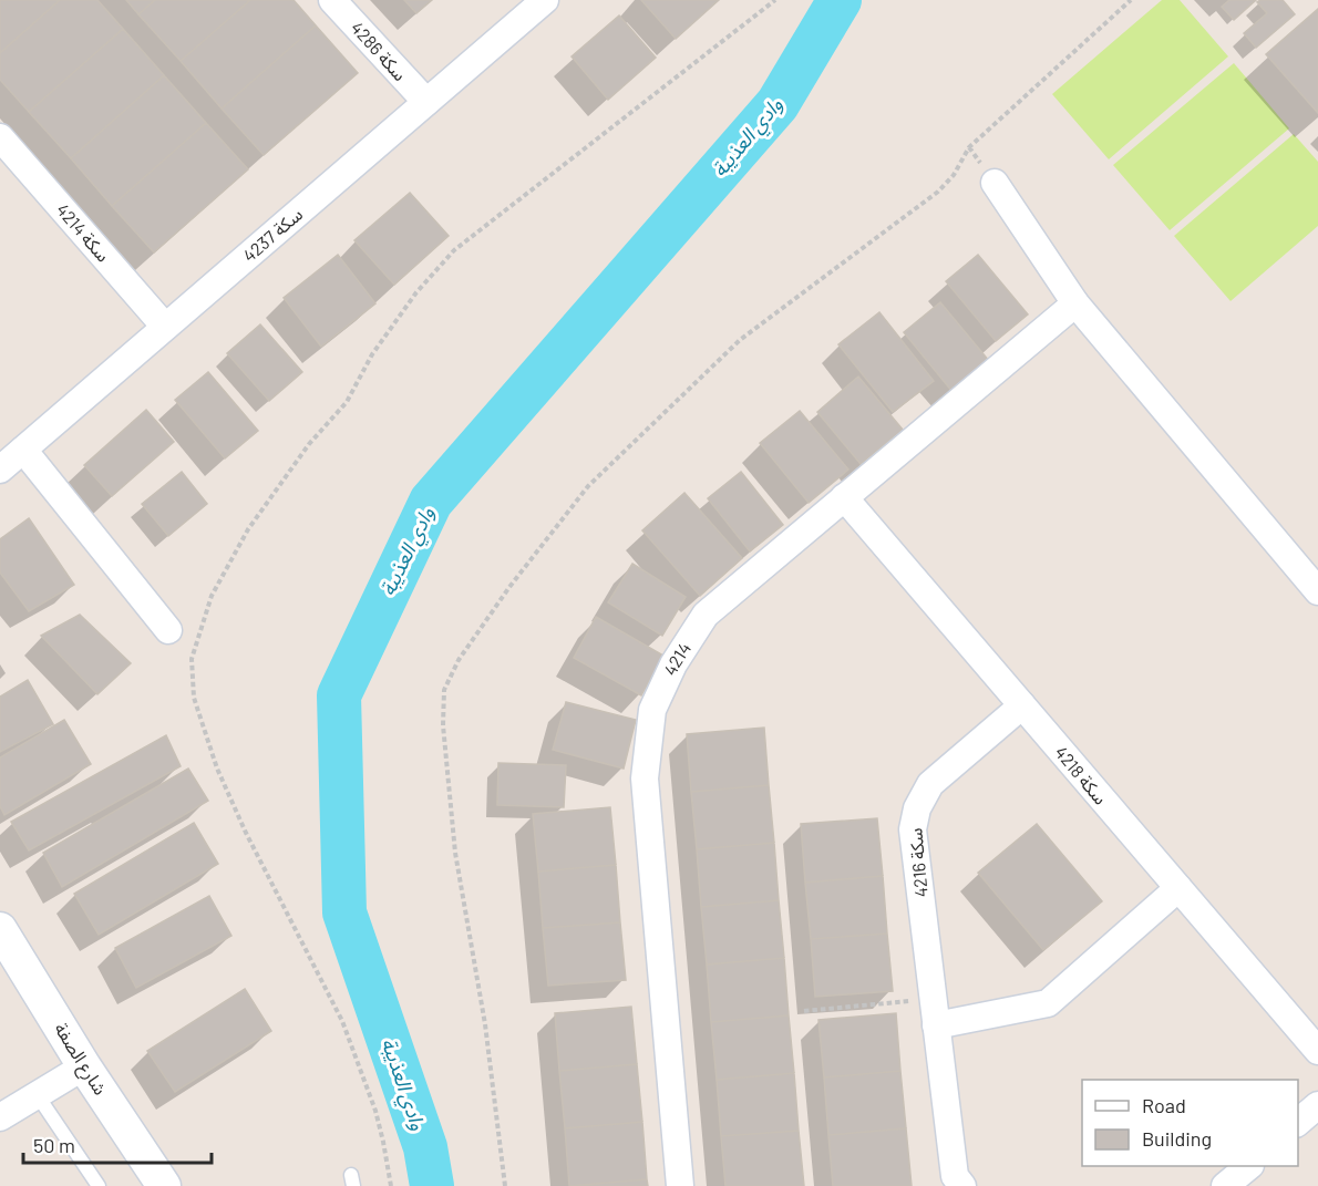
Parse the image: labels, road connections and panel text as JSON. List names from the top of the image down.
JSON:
{
  "streets": {
    "street": [
      "سكة 4286",
      "سكة 4214",
      "سكة 4237",
      "4214",
      "سكة 4218",
      "سكة 4216",
      "شارع الصفة"
    ]
  },
  "crossings": [
    ["سكة 4286", "سكة 4237"],
    ["سكة 4214", "سكة 4237"],
    ["4214", "سكة 4218"],
    ["سكة 4218", "سكة 4216"]
  ],
  "water": ["وادي العذيبة"],
  "legend": ["Road", "Building"],
  "scale_bar": "50 m"
}
